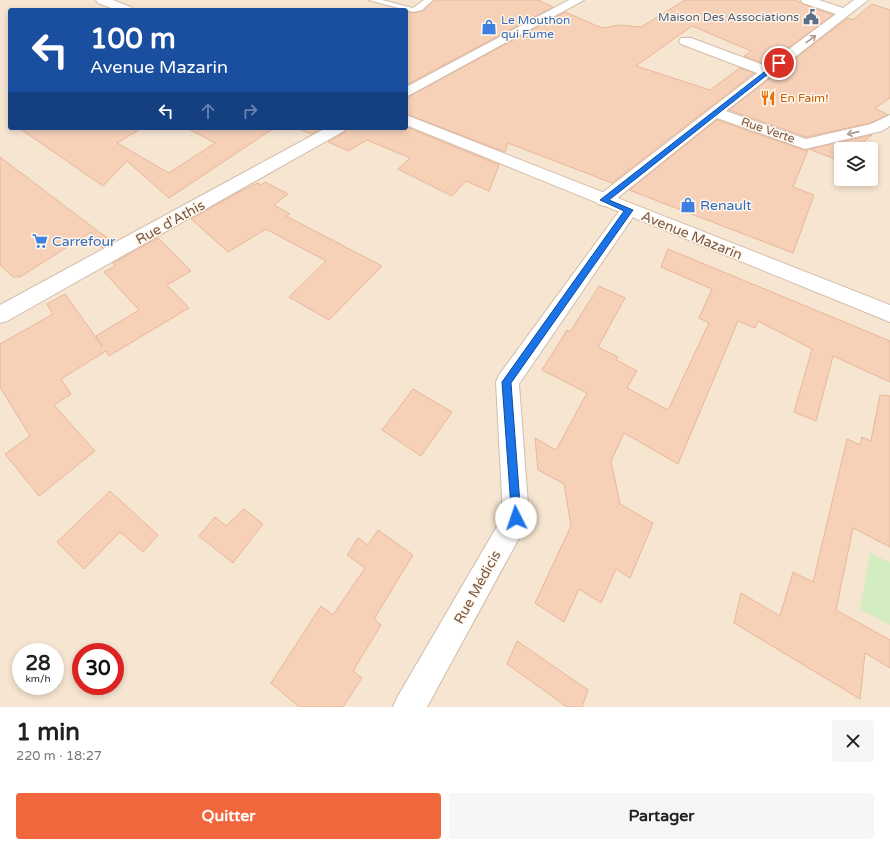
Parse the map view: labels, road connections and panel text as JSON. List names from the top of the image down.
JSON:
{
  "streets": {
    "street": [
      "Rue Verte",
      "Rue d'Athis",
      "Avenue Mazarin",
      "Rue Médicis"
    ]
  },
  "crossings": [
    ["Avenue Mazarin", "Rue Médicis"]
  ],
  "places": {
    "public building": ["Maison Des Associations"],
    "shop": ["Le Mouthon qui Fume", "Renault"],
    "restaurant": ["En Faim!"],
    "supermarket": ["Carrefour"]
  },
  "page": {
    "turn": ["100 m", "Avenue Mazarin"],
    "speed": "28 km/h",
    "limit": "30",
    "heading": ["1 min", "220 m · 18:27"],
    "buttons": ["Quitter", "Partager"]
  }
}
